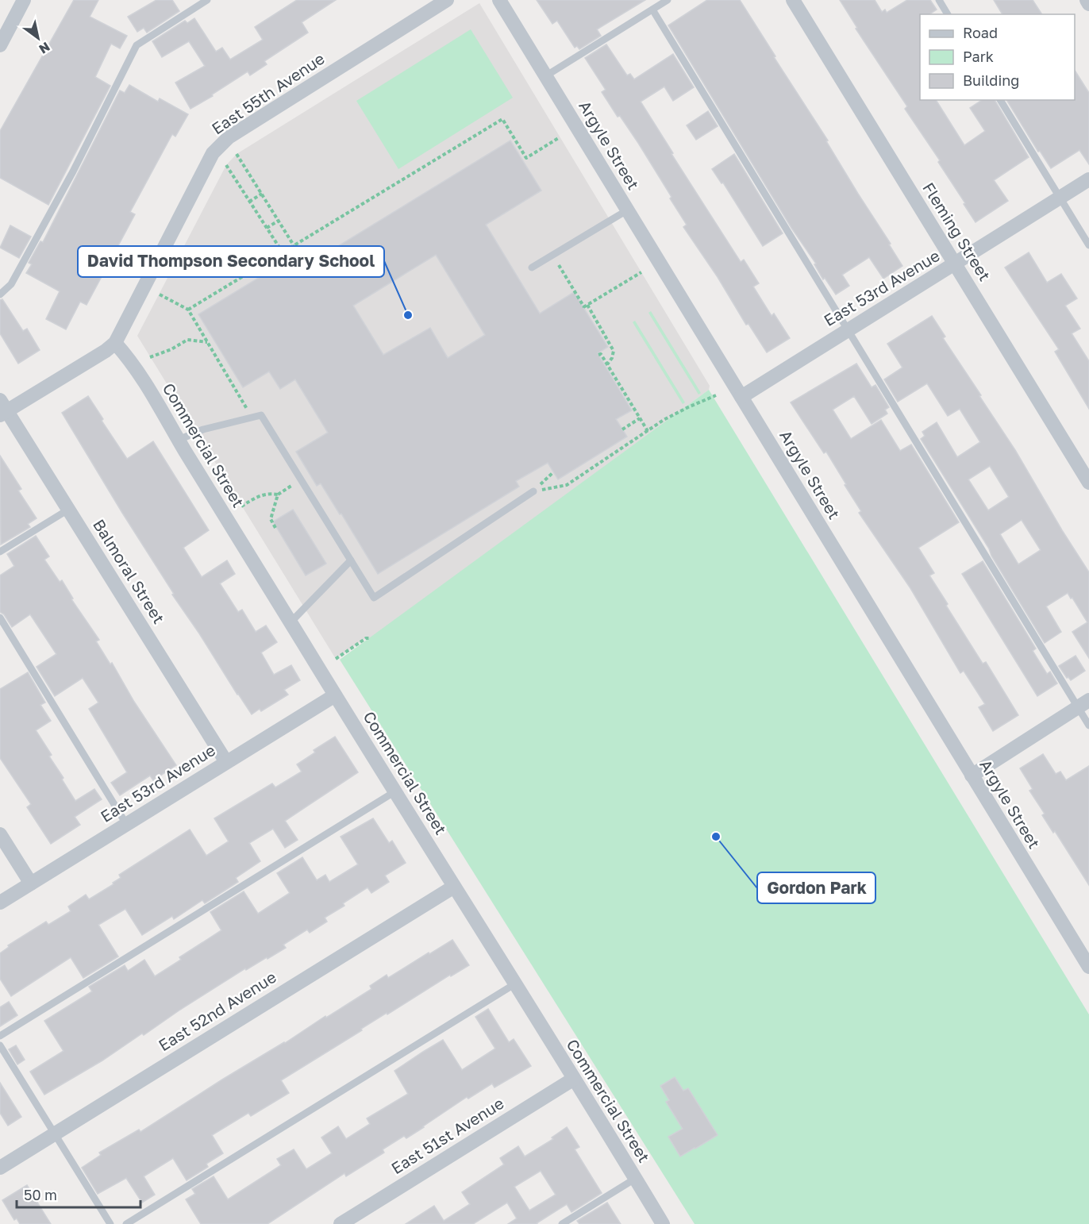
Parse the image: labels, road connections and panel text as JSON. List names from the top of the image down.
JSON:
{
  "streets": {
    "street": [
      "East 55th Avenue",
      "Argyle Street",
      "Fleming Street",
      "East 53rd Avenue",
      "Commercial Street",
      "Balmoral Street",
      "East 52nd Avenue",
      "East 51st Avenue"
    ]
  },
  "crossings": [
    ["East 55th Avenue", "Commercial Street"],
    ["East 55th Avenue", "Balmoral Street"],
    ["Argyle Street", "East 53rd Avenue"],
    ["Fleming Street", "East 53rd Avenue"],
    ["East 53rd Avenue", "Commercial Street"],
    ["East 53rd Avenue", "Balmoral Street"],
    ["Commercial Street", "East 52nd Avenue"],
    ["Commercial Street", "East 51st Avenue"]
  ],
  "places": ["David Thompson Secondary School", "Gordon Park"],
  "legend": ["Road", "Park", "Building"],
  "scale_bar": "50 m",
  "north": "bottom right"
}
